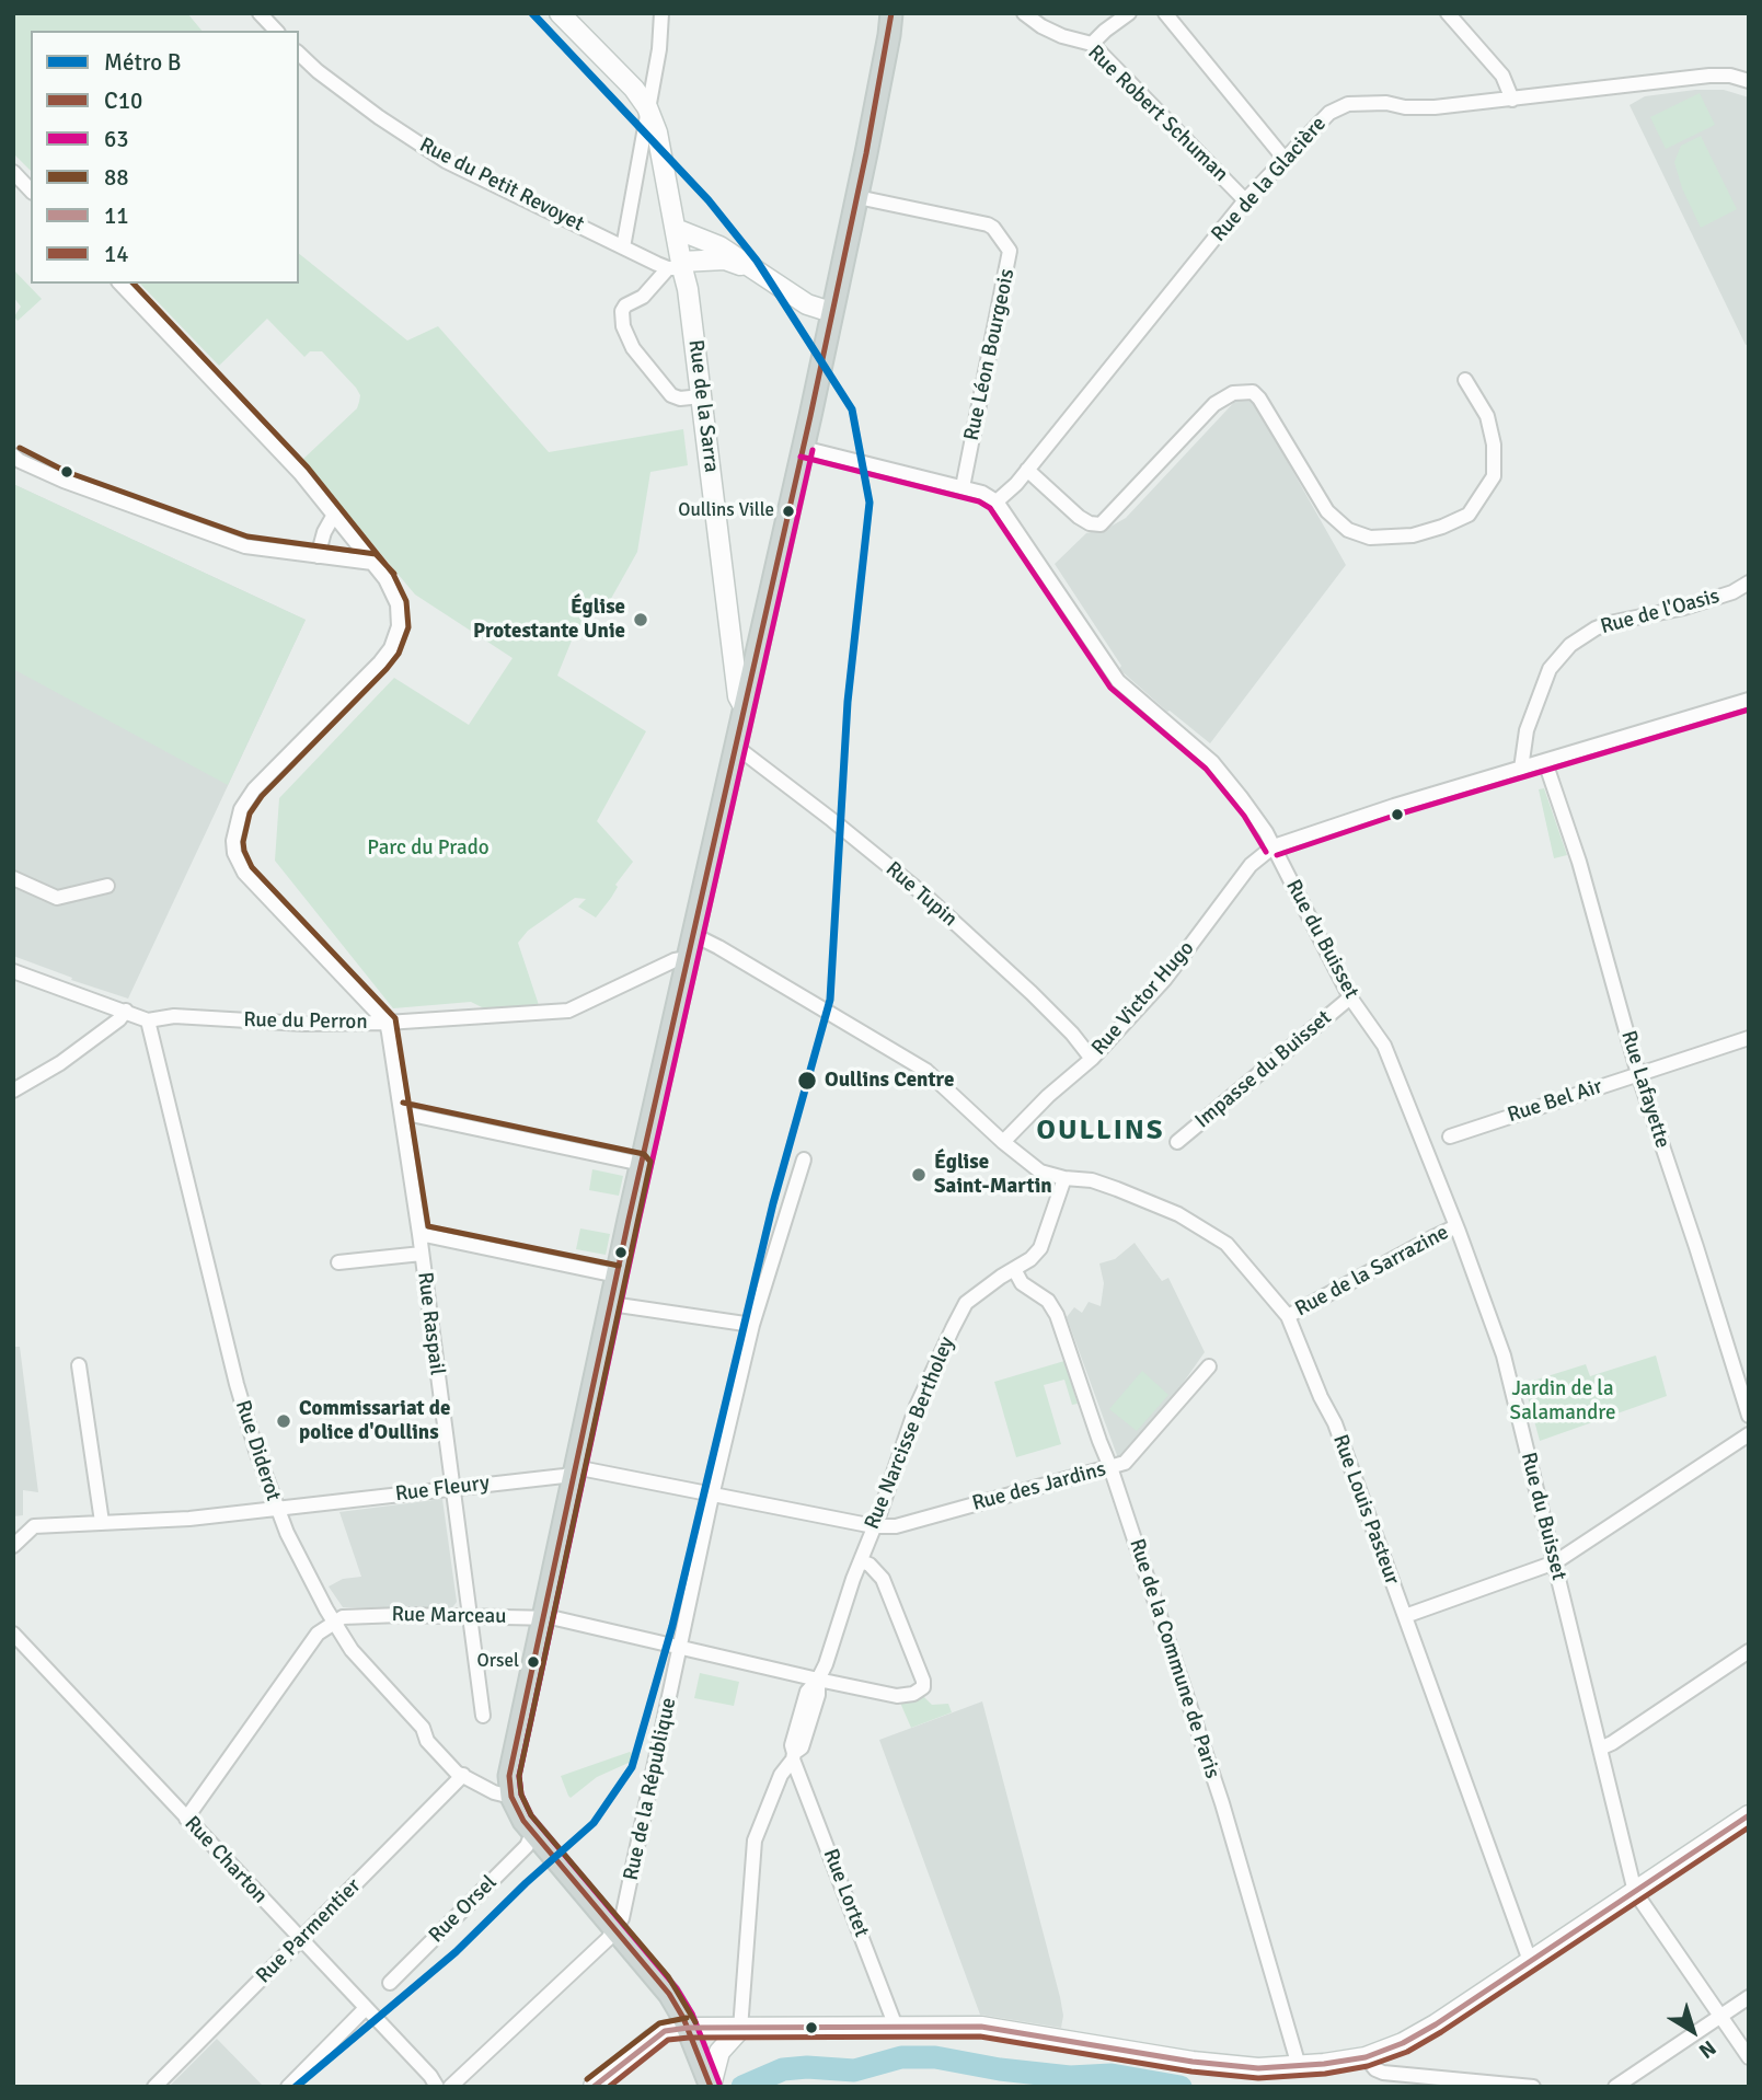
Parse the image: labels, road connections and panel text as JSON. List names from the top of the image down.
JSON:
{
  "streets": {
    "main road": ["Rue de la Sarra"],
    "street": [
      "Rue Robert Schuman",
      "Rue de la Glacière",
      "Rue du Petit Revoyet",
      "Rue Léon Bourgeois",
      "Rue de l'Oasis",
      "Rue Tupin",
      "Rue du Buisset",
      "Rue Victor Hugo",
      "Rue du Perron",
      "Impasse du Buisset",
      "Rue Lafayette",
      "Rue Bel Air",
      "Rue de la Sarrazine",
      "Rue Raspail",
      "Rue Narcisse Bertholey",
      "Rue Diderot",
      "Rue des Jardins",
      "Rue Fleury",
      "Rue Louis Pasteur",
      "Rue Marceau",
      "Rue de la Commune de Paris",
      "Rue de la République",
      "Rue Charton",
      "Rue Lortet",
      "Rue Orsel",
      "Rue Parmentier"
    ]
  },
  "crossings": [
    ["Rue Robert Schuman", "Rue de la Glacière"],
    ["Rue de la Glacière", "Rue du Buisset"],
    ["Rue du Petit Revoyet", "Rue de la Sarra"],
    ["Rue Tupin", "Rue Victor Hugo"],
    ["Rue du Buisset", "Rue Victor Hugo"],
    ["Rue du Buisset", "Impasse du Buisset"],
    ["Rue du Buisset", "Rue de la Sarrazine"],
    ["Rue Victor Hugo", "Rue Louis Pasteur"],
    ["Rue du Perron", "Rue Raspail"],
    ["Rue du Perron", "Rue Diderot"],
    ["Rue Lafayette", "Rue Bel Air"],
    ["Rue de la Sarrazine", "Rue Louis Pasteur"],
    ["Rue Raspail", "Rue Fleury"],
    ["Rue Raspail", "Rue Marceau"],
    ["Rue Narcisse Bertholey", "Rue des Jardins"],
    ["Rue Narcisse Bertholey", "Rue Fleury"],
    ["Rue Narcisse Bertholey", "Rue Louis Pasteur"],
    ["Rue Narcisse Bertholey", "Rue Marceau"],
    ["Rue Narcisse Bertholey", "Rue de la Commune de Paris"],
    ["Rue Narcisse Bertholey", "Rue Lortet"],
    ["Rue Diderot", "Rue Fleury"],
    ["Rue Diderot", "Rue Marceau"],
    ["Rue Diderot", "Rue Parmentier"],
    ["Rue des Jardins", "Rue Fleury"],
    ["Rue des Jardins", "Rue de la Commune de Paris"],
    ["Rue Fleury", "Rue de la République"],
    ["Rue Marceau", "Rue de la République"],
    ["Rue Charton", "Rue Parmentier"]
  ],
  "districts": ["OULLINS"],
  "parks": ["Parc du Prado", "Jardin de la Salamandre"],
  "places": [
    "Oullins Ville",
    "Église Protestante Unie",
    "Oullins Centre",
    "Église Saint-Martin",
    "Commissariat de police d'Oullins",
    "Orsel"
  ],
  "lines": [
    "metro line B",
    "transit line C10",
    "transit line 88",
    "transit line 63",
    "transit line 11",
    "transit line 14"
  ],
  "legend": [
    "Métro B",
    "C10",
    "63",
    "88",
    "11",
    "14"
  ],
  "north": "bottom right"
}
